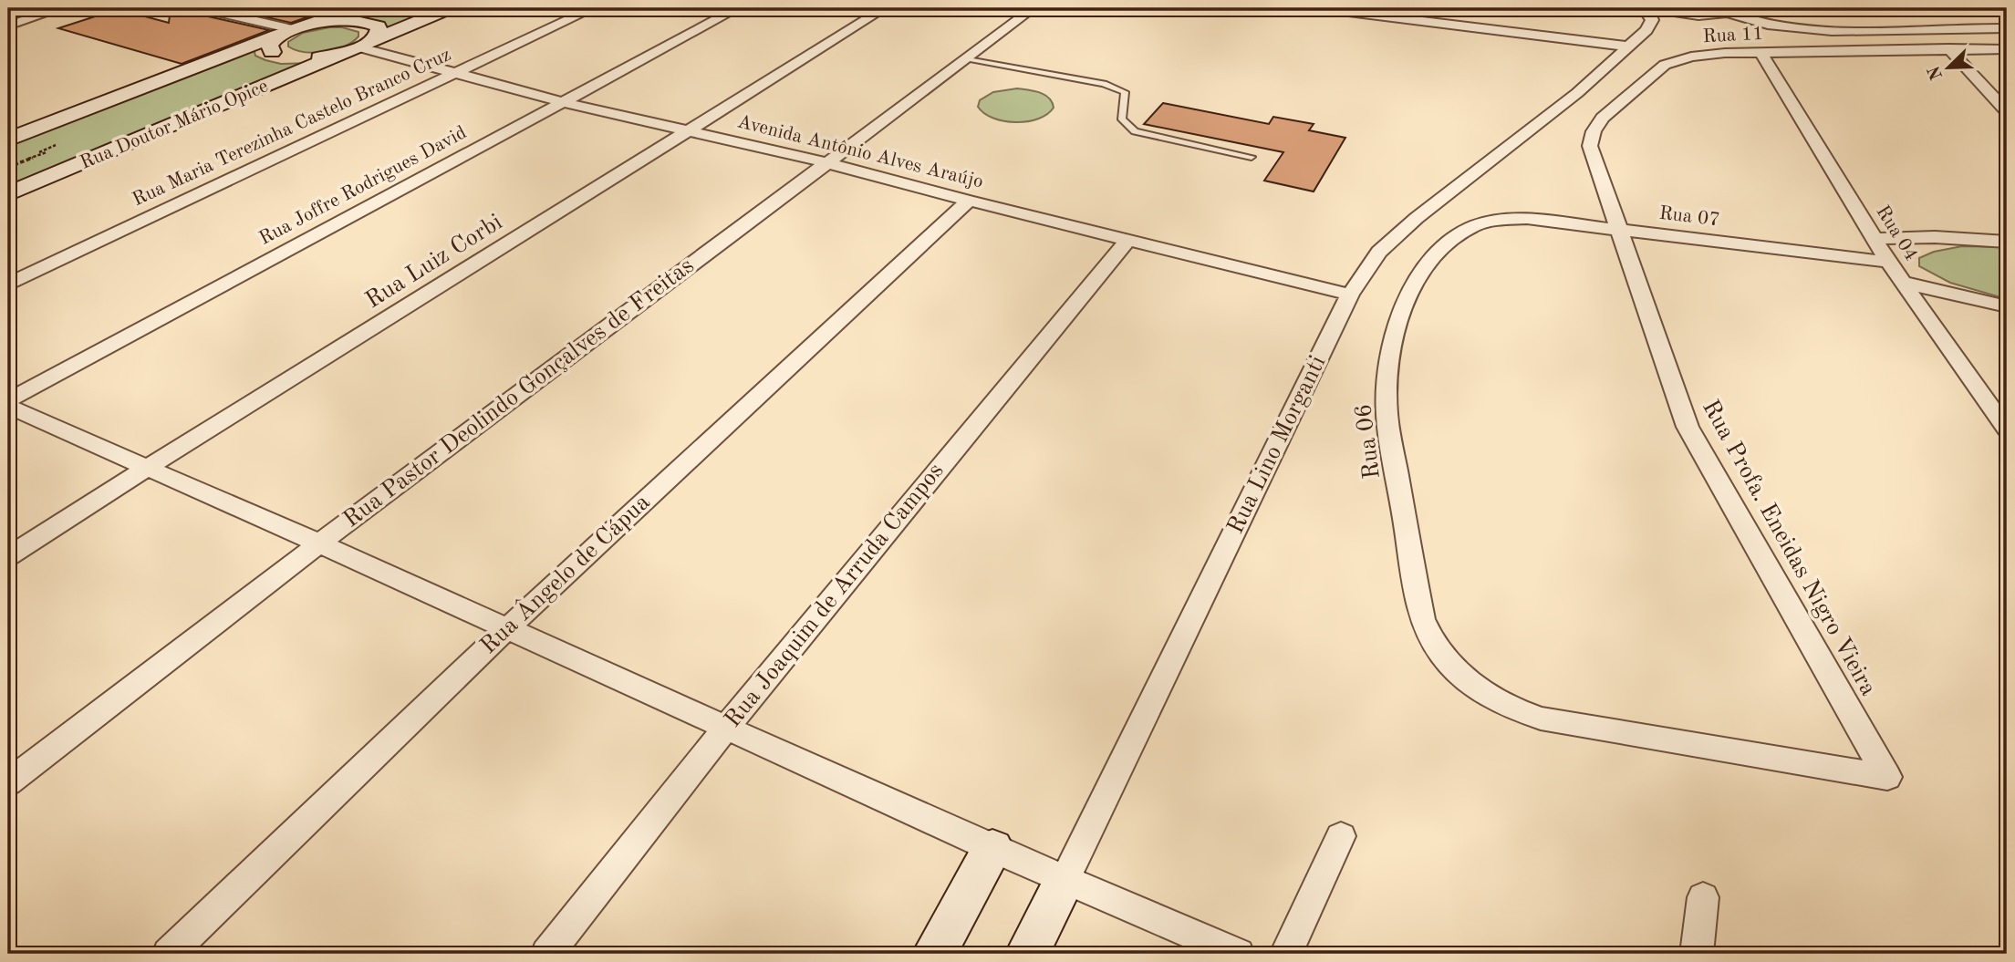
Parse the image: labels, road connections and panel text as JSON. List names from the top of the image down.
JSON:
{
  "streets": {
    "street": [
      "Rua 11",
      "Rua Doutor Mário Opice",
      "Rua Maria Terezinha Castelo Branco Cruz",
      "Avenida Antônio Alves Araújo",
      "Rua Joffre Rodrigues David",
      "Rua 07",
      "Rua 04",
      "Rua Luiz Corbi",
      "Rua Pastor Deolindo Gonçalves de Freitas",
      "Rua 06",
      "Rua Lino Morganti",
      "Rua Profa. Eneidas Nigro Vieira",
      "Rua Ângelo de Cápua",
      "Rua Joaquim de Arruda Campos"
    ]
  },
  "crossings": [
    ["Rua 11", "Rua 04"],
    ["Rua 11", "Rua Profa. Eneidas Nigro Vieira"],
    ["Rua Maria Terezinha Castelo Branco Cruz", "Avenida Antônio Alves Araújo"],
    ["Avenida Antônio Alves Araújo", "Rua Joffre Rodrigues David"],
    ["Avenida Antônio Alves Araújo", "Rua Luiz Corbi"],
    ["Avenida Antônio Alves Araújo", "Rua Pastor Deolindo Gonçalves de Freitas"],
    ["Avenida Antônio Alves Araújo", "Rua Lino Morganti"],
    ["Avenida Antônio Alves Araújo", "Rua Ângelo de Cápua"],
    ["Avenida Antônio Alves Araújo", "Rua Joaquim de Arruda Campos"],
    ["Rua 07", "Rua 04"],
    ["Rua 07", "Rua 06"],
    ["Rua 07", "Rua Profa. Eneidas Nigro Vieira"],
    ["Rua 06", "Rua Profa. Eneidas Nigro Vieira"]
  ],
  "north": "bottom left"
}
